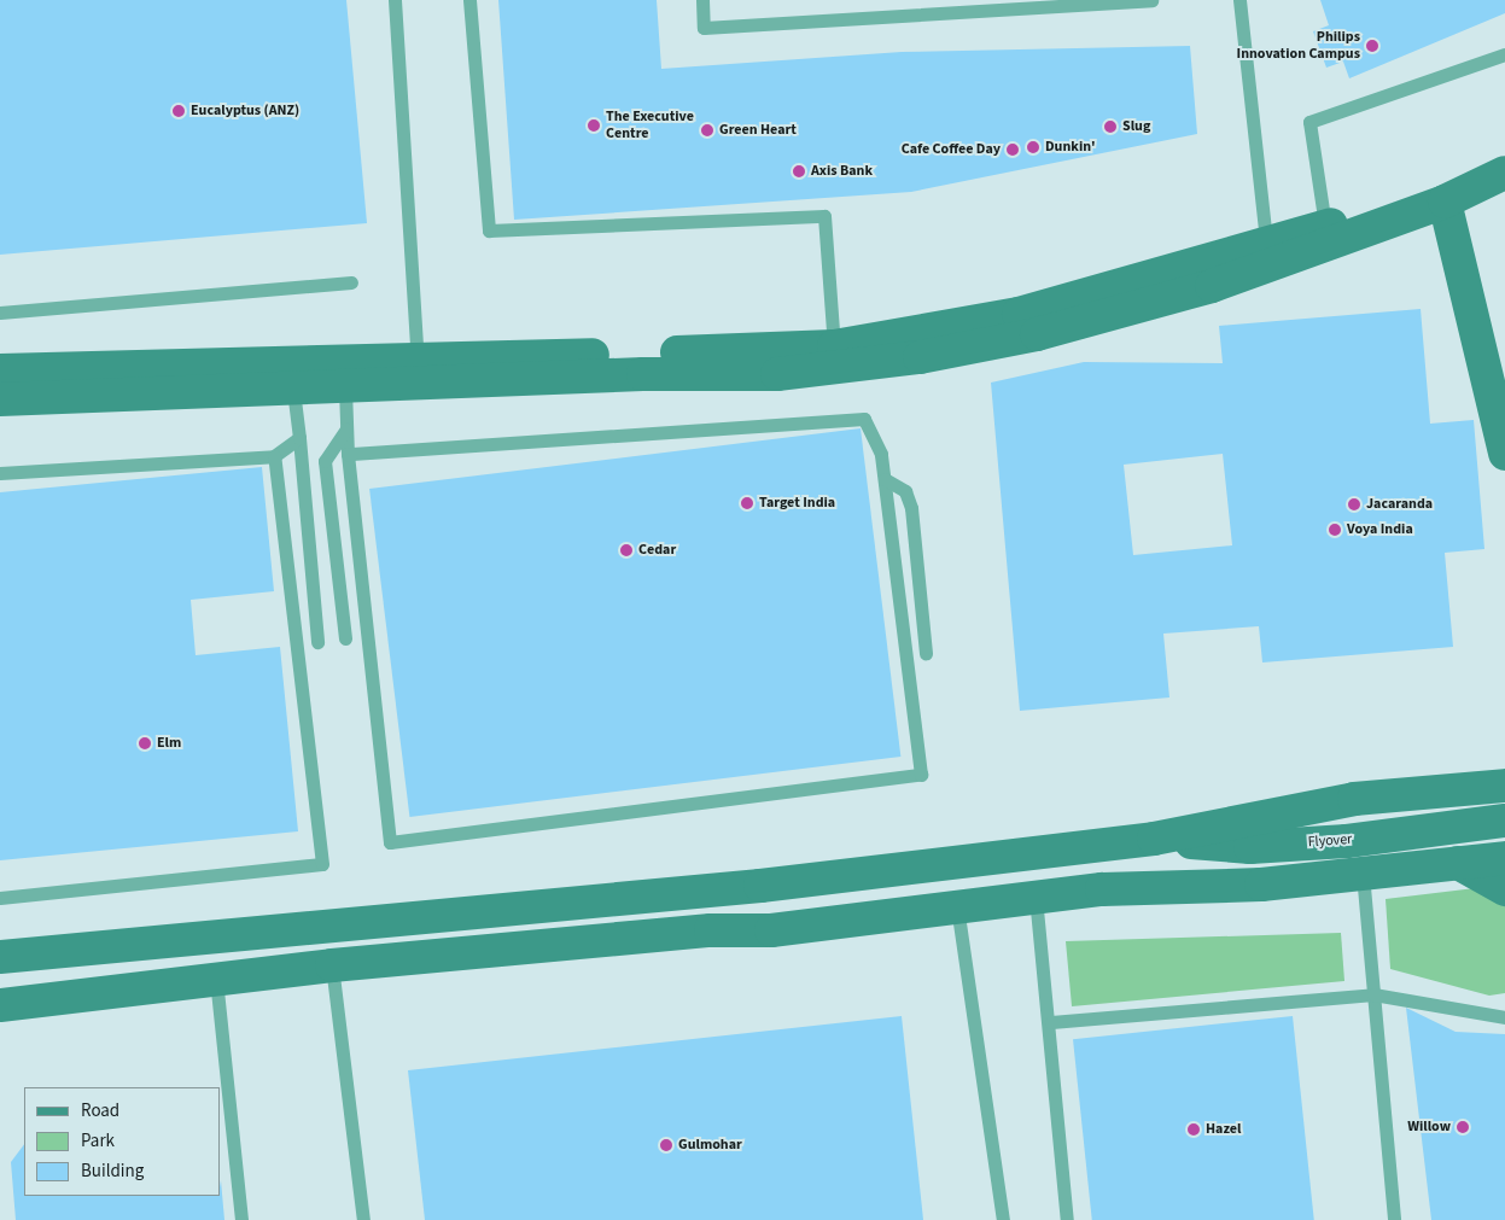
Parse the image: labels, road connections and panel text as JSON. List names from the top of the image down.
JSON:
{
  "streets": {
    "street": ["Flyover"]
  },
  "places": [
    "Philips Innovation Campus",
    "Eucalyptus (ANZ)",
    "The Executive Centre",
    "Slug",
    "Green Heart",
    "Dunkin'",
    "Cafe Coffee Day",
    "Axis Bank",
    "Target India",
    "Jacaranda",
    "Voya India",
    "Cedar",
    "Elm",
    "Willow",
    "Hazel",
    "Gulmohar"
  ],
  "legend": ["Road", "Park", "Building"]
}
